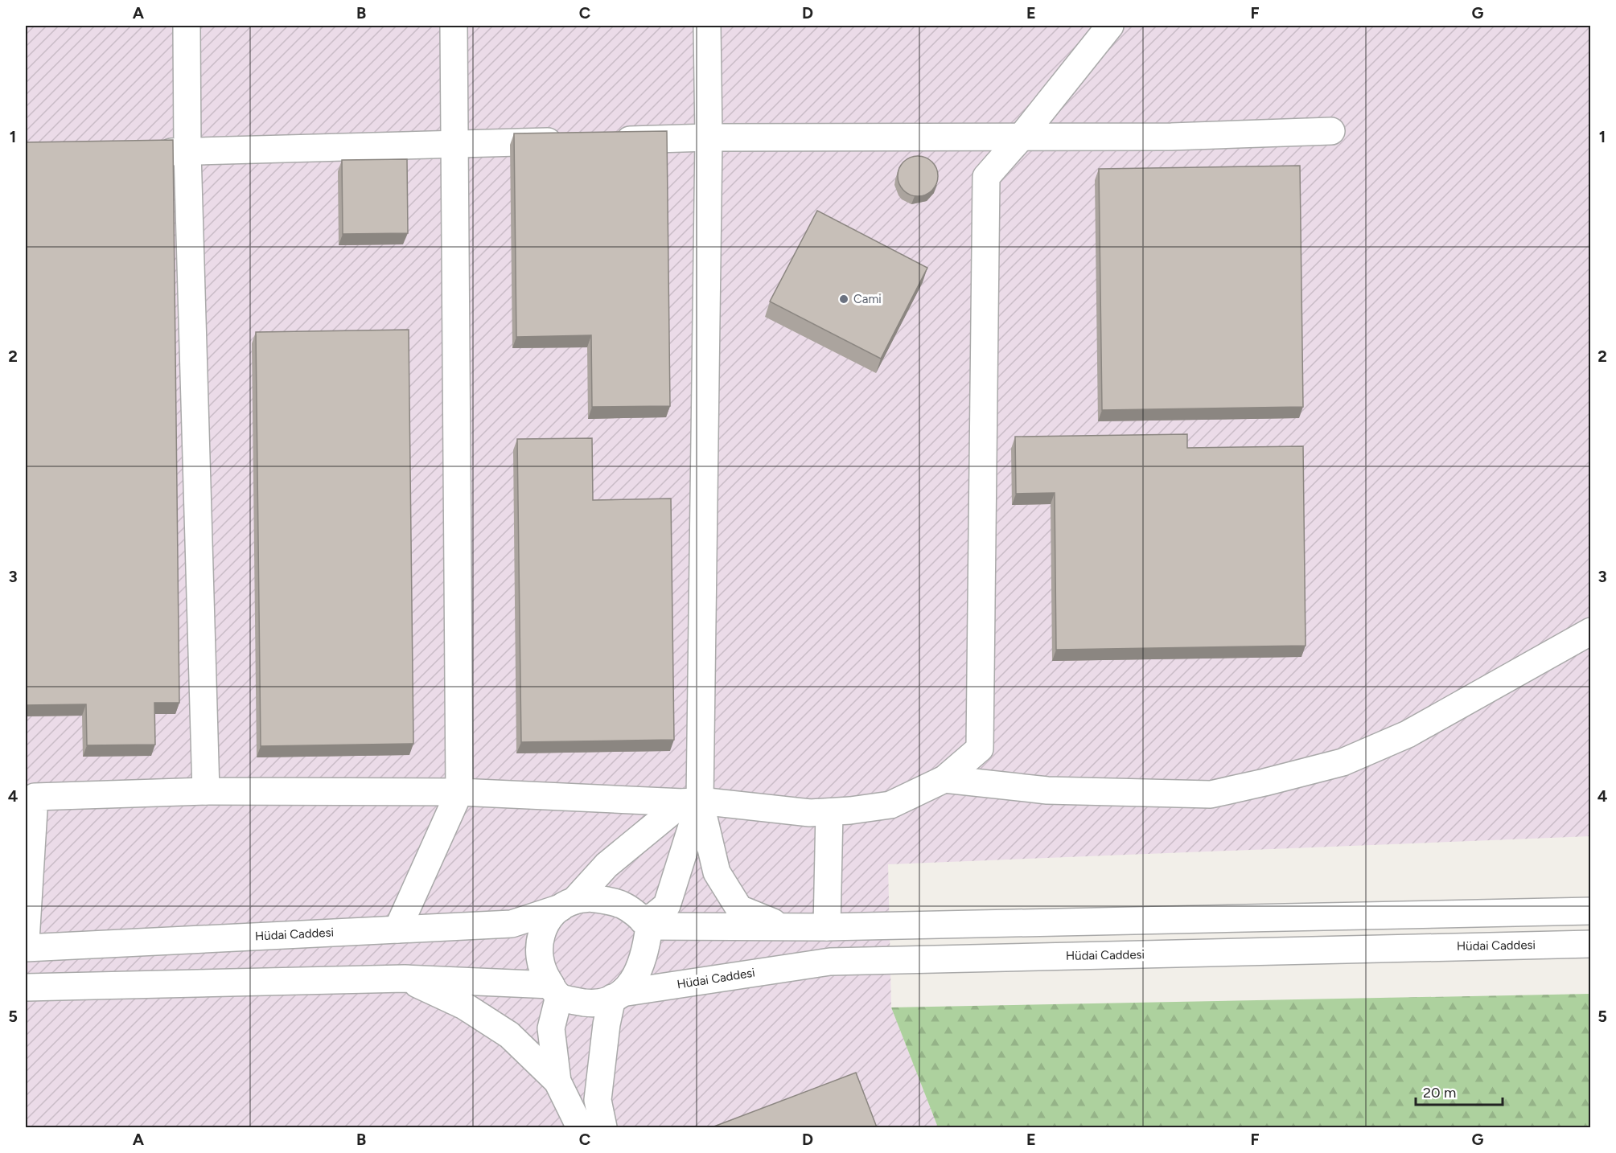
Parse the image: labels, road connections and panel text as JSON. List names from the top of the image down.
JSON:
{
  "streets": {
    "street": ["Hüdai Caddesi"]
  },
  "places": ["Cami"],
  "scale_bar": "20 m",
  "grid": {
    "columns": [
      "A",
      "B",
      "C",
      "D",
      "E",
      "F",
      "G"
    ],
    "rows": [
      "1",
      "2",
      "3",
      "4",
      "5"
    ]
  }
}
